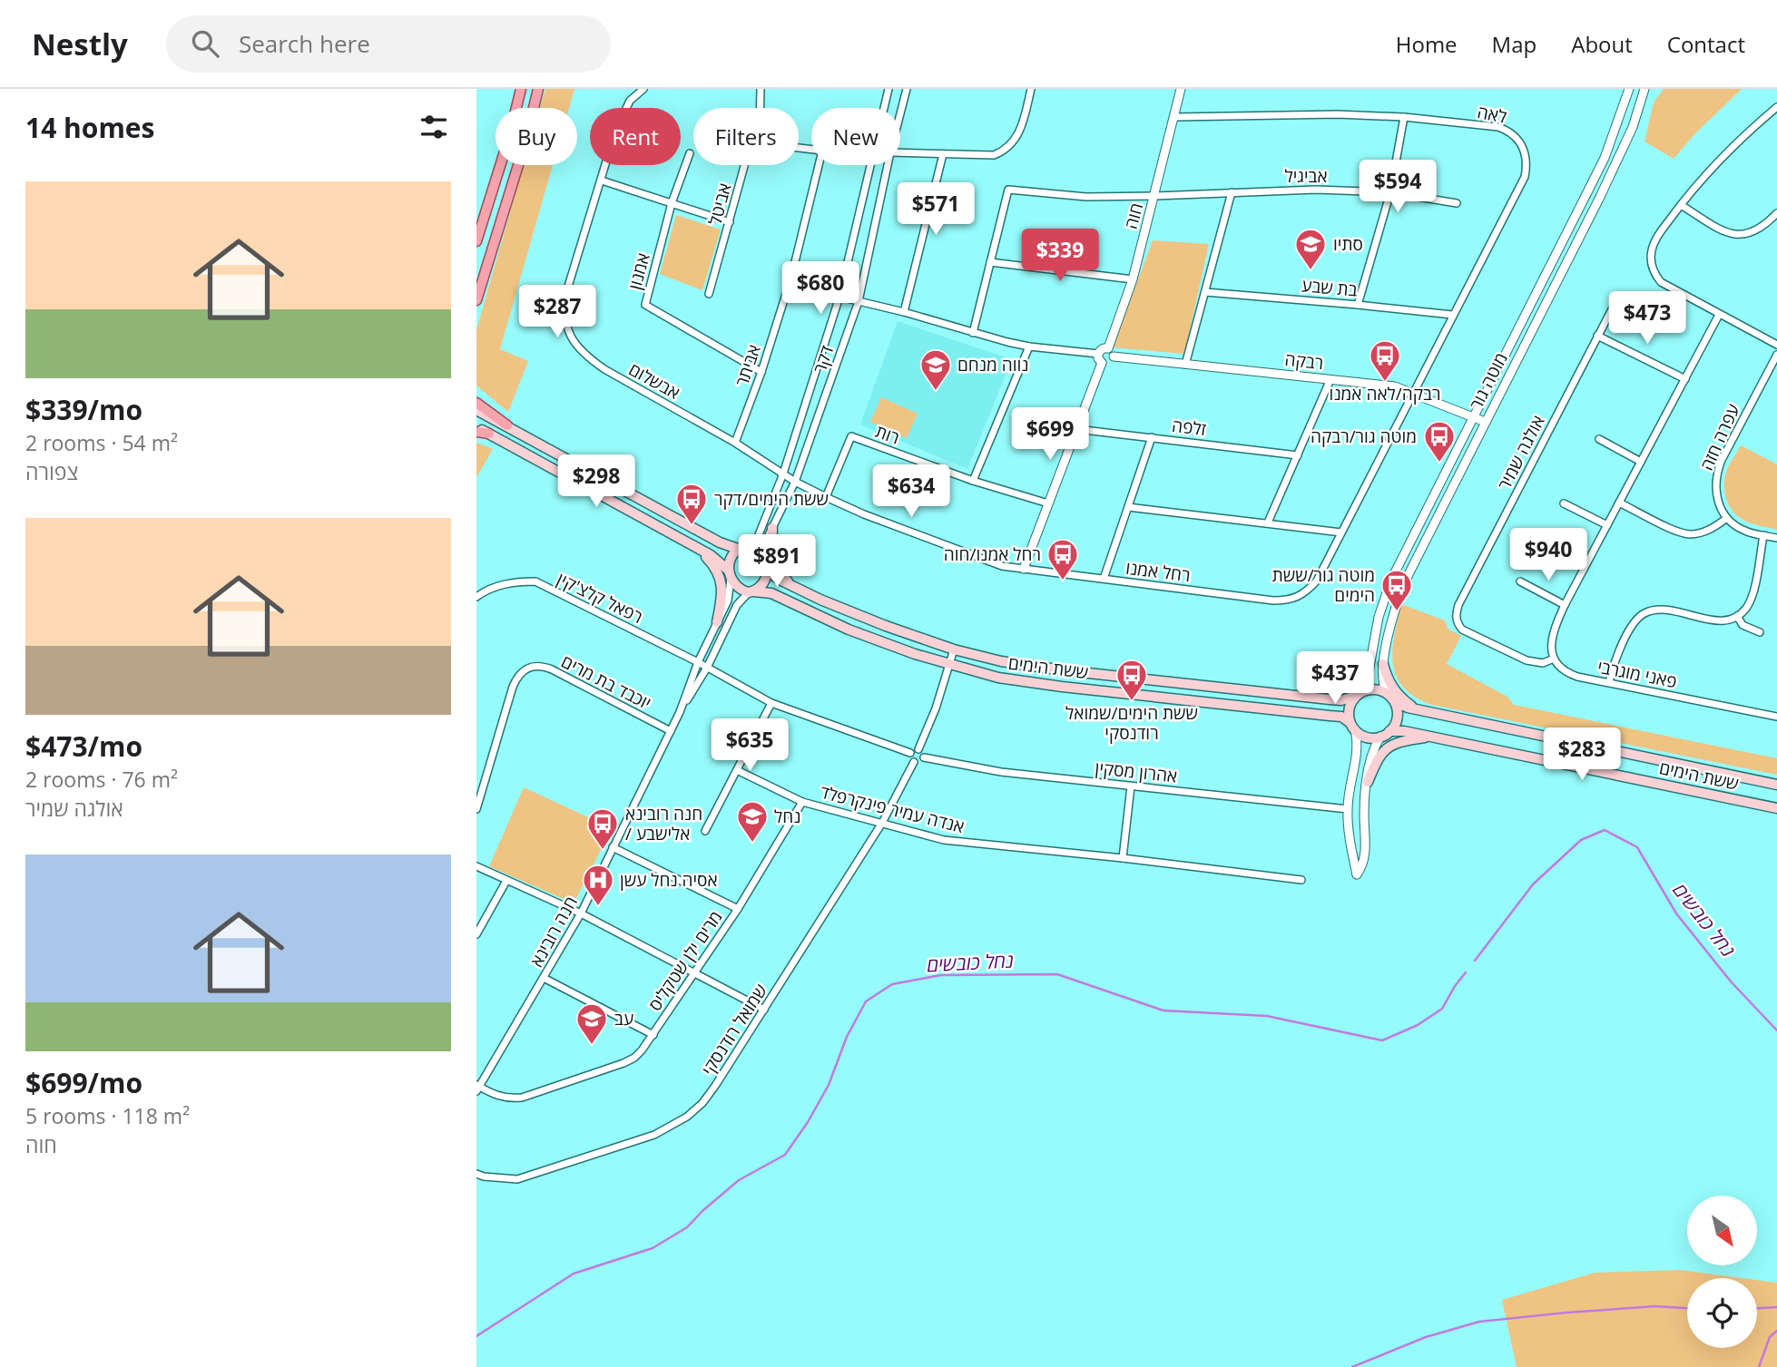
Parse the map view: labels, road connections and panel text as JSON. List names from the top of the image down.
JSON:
{
  "streets": {
    "main road": ["ששת הימים"],
    "street": [
      "לאה",
      "אביגיל",
      "אביטל",
      "חוה",
      "אמנון",
      "בת שבע",
      "דקר",
      "רבקה",
      "אביתר",
      "אבשלום",
      "מוטה גור",
      "זלפה",
      "רות",
      "עפרה חזה",
      "אולגה שמיר",
      "רחל אמנו",
      "רפאל קלצ'קין",
      "פאני מוגרבי",
      "יוכבד בת מרים",
      "אהרון מסקין",
      "אנדה עמיר פינקרפלד",
      "חנה רובינא",
      "מרים ילן שטקליס",
      "שמואל רודנסקי"
    ]
  },
  "crossings": [
    ["לאה", "חוה"],
    ["לאה", "בת שבע"],
    ["לאה", "רבקה"],
    ["לאה", "רחל אמנו"],
    ["אביגיל", "חוה"],
    ["חוה", "רבקה"],
    ["אמנון", "אביתר"],
    ["דקר", "אבשלום"],
    ["דקר", "רחל אמנו"],
    ["דקר", "ששת הימים"],
    ["דקר", "חנה רובינא"],
    ["רבקה", "מוטה גור"],
    ["רבקה", "רחל אמנו"],
    ["אביתר", "אבשלום"],
    ["אבשלום", "רחל אמנו"],
    ["מוטה גור", "ששת הימים"],
    ["רות", "רחל אמנו"],
    ["אולגה שמיר", "פאני מוגרבי"],
    ["רפאל קלצ'קין", "חנה רובינא"],
    ["ששת הימים", "חנה רובינא"],
    ["יוכבד בת מרים", "חנה רובינא"],
    ["אהרון מסקין", "שמואל רודנסקי"],
    ["אנדה עמיר פינקרפלד", "מרים ילן שטקליס"],
    ["אנדה עמיר פינקרפלד", "שמואל רודנסקי"],
    ["חנה רובינא", "מרים ילן שטקליס"]
  ],
  "water": ["נחל כובשים"],
  "places": {
    "school or university": [
      "סתיו",
      "נווה מנחם",
      "נחל",
      "עב"
    ],
    "bus stop": [
      "רבקה/לאה אמנו",
      "מוטה גור/רבקה",
      "ששת הימים/דקר",
      "רחל אמנו/חוה",
      "מוטה גור/ששת הימים",
      "ששת הימים/שמואל רודנסקי",
      "חנה רובינא / אלישבע"
    ],
    "hospital": ["אסיה נחל עשן"]
  },
  "north": "bottom right",
  "page": {
    "header": "Nestly",
    "search": "Search here",
    "nav": [
      "Home",
      "Map",
      "About",
      "Contact"
    ],
    "heading": "14 homes",
    "chip": [
      "Buy",
      "Rent",
      "Filters",
      "New"
    ],
    "price": [
      "$594",
      "$571",
      "$339",
      "$680",
      "$287",
      "$473",
      "$699",
      "$298",
      "$634",
      "$940",
      "$891",
      "$437",
      "$635",
      "$283"
    ],
    "list": [
      {
        "name": "$339/mo",
        "note": "2 rooms · 54 m² · צפורה"
      },
      {
        "name": "$473/mo",
        "note": "2 rooms · 76 m² · אולגה שמיר"
      },
      {
        "name": "$699/mo",
        "note": "5 rooms · 118 m² · חוה"
      }
    ]
  }
}
